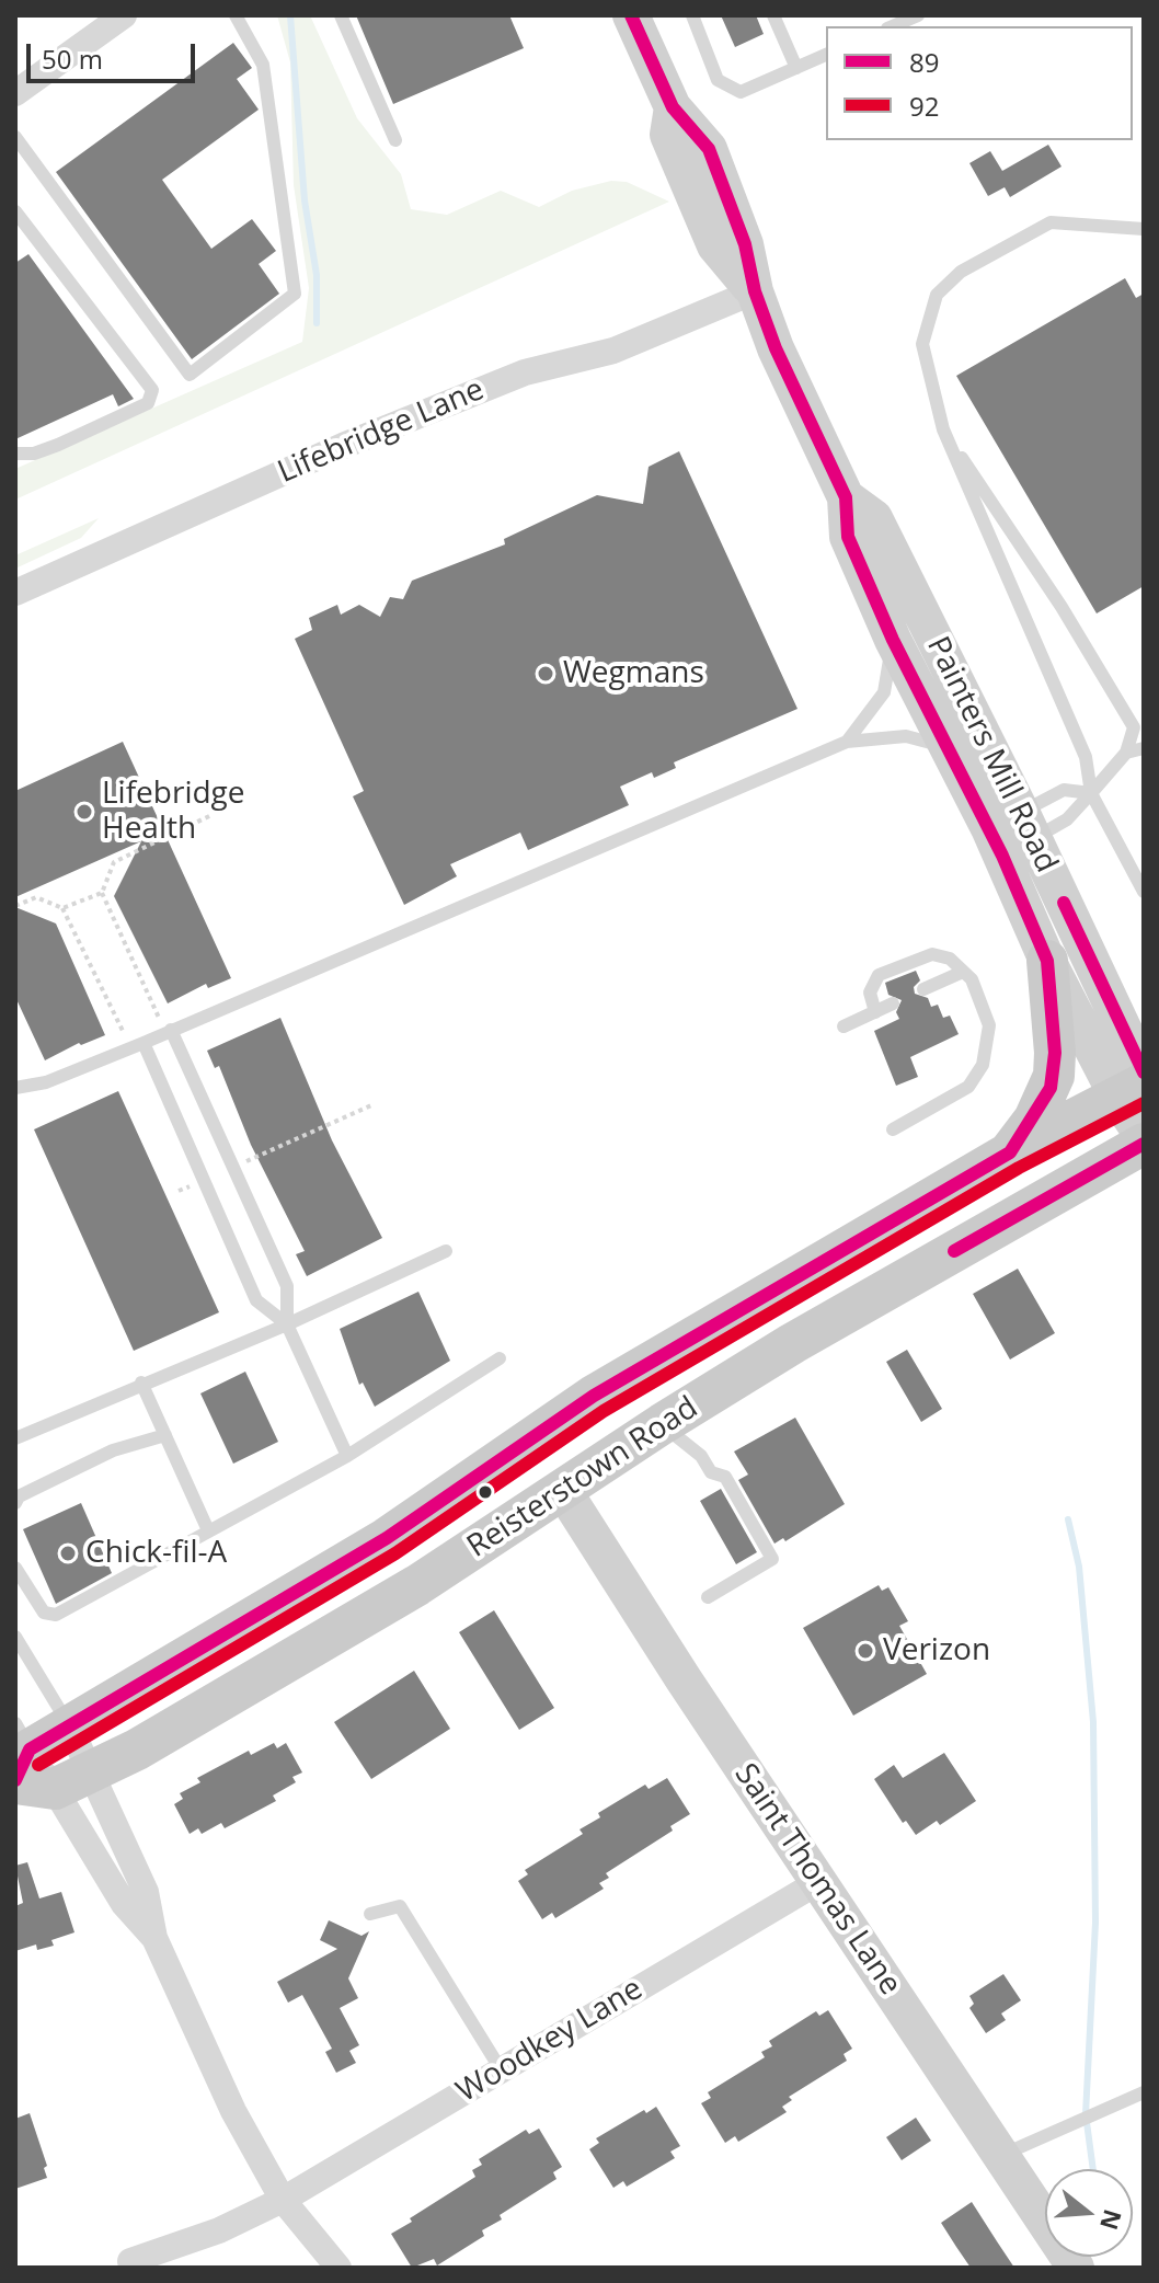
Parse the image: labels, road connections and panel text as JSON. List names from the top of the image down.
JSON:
{
  "streets": {
    "main road": ["Painters Mill Road", "Reisterstown Road", "Saint Thomas Lane"],
    "street": ["Lifebridge Lane", "Woodkey Lane"]
  },
  "crossings": [
    ["Lifebridge Lane", "Painters Mill Road"],
    ["Painters Mill Road", "Reisterstown Road"],
    ["Reisterstown Road", "Saint Thomas Lane"],
    ["Saint Thomas Lane", "Woodkey Lane"]
  ],
  "places": [
    "Wegmans",
    "Lifebridge Health",
    "Chick-fil-A",
    "Verizon"
  ],
  "lines": ["transit line 89", "transit line 92"],
  "legend": ["89", "92"],
  "scale_bar": "50 m",
  "north": "right"
}
